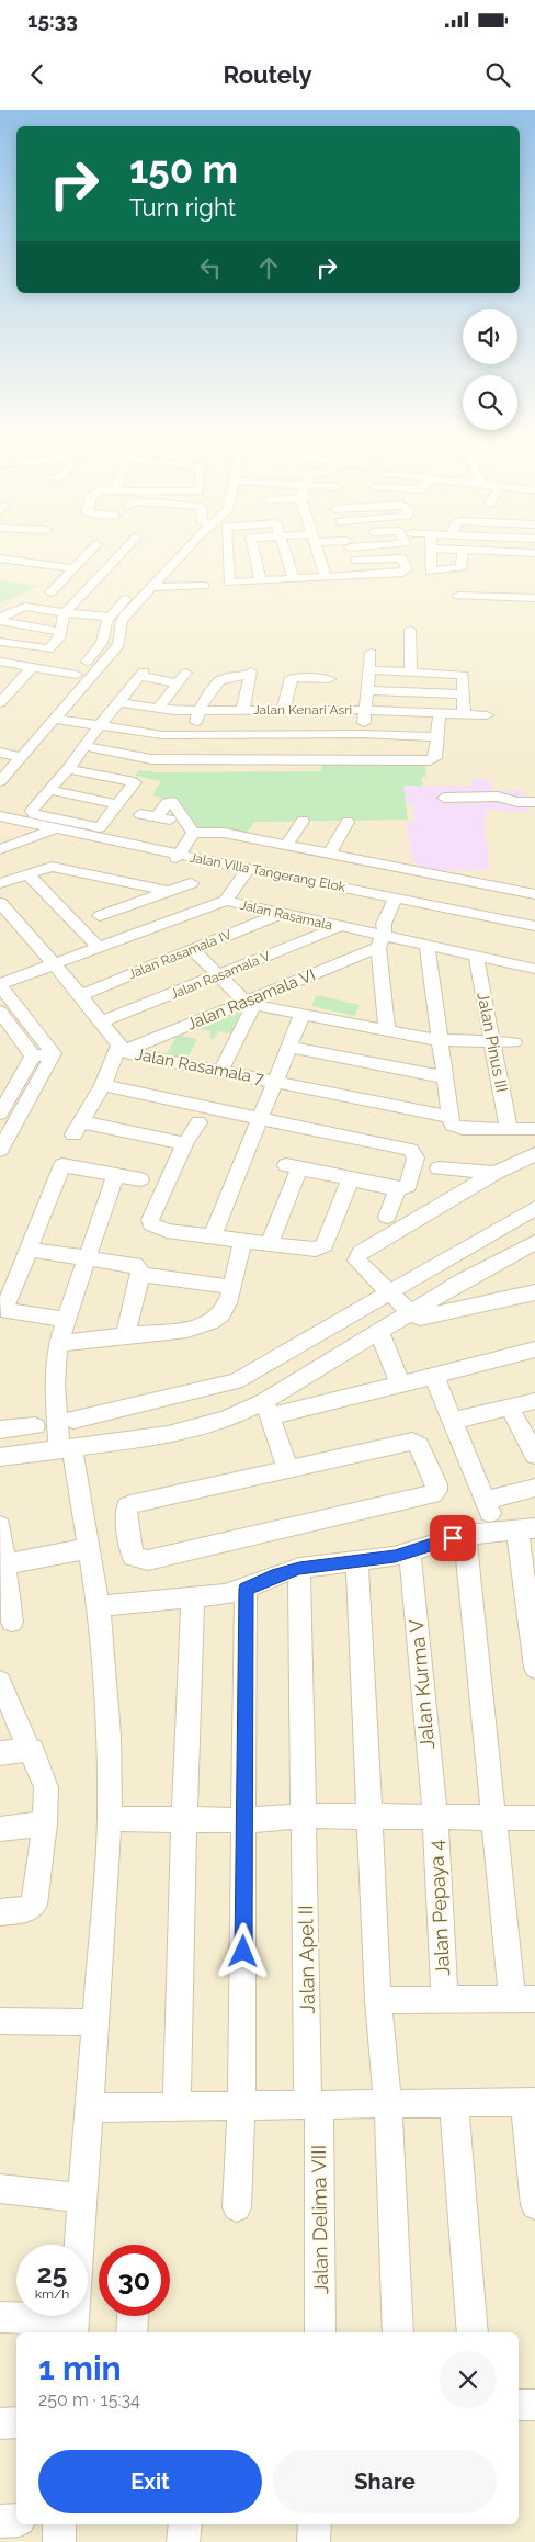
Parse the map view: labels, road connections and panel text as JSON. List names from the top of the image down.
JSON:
{
  "streets": {
    "street": [
      "Jalan Kenari Asri",
      "Jalan Villa Tangerang Elok",
      "Jalan Rasamala",
      "Jalan Rasamala IV",
      "Jalan Rasamala V",
      "Jalan Rasamala VI",
      "Jalan Pinus III",
      "Jalan Rasamala 7",
      "Jalan Kurma V",
      "Jalan Pepaya 4",
      "Jalan Apel II",
      "Jalan Delima VIII"
    ]
  },
  "crossings": [
    ["Jalan Villa Tangerang Elok", "Jalan Rasamala"],
    ["Jalan Rasamala", "Jalan Rasamala IV"],
    ["Jalan Rasamala", "Jalan Rasamala V"],
    ["Jalan Rasamala", "Jalan Rasamala VI"],
    ["Jalan Rasamala", "Jalan Pinus III"],
    ["Jalan Rasamala VI", "Jalan Rasamala 7"],
    ["Jalan Pinus III", "Jalan Rasamala 7"],
    ["Jalan Kurma V", "Jalan Pepaya 4"],
    ["Jalan Apel II", "Jalan Delima VIII"]
  ],
  "page": {
    "status": "15:33",
    "header": "Routely",
    "turn": ["150 m", "Turn right"],
    "speed": "25 km/h",
    "limit": "30",
    "heading": ["1 min", "250 m · 15:34"],
    "buttons": ["Exit", "Share"]
  }
}
